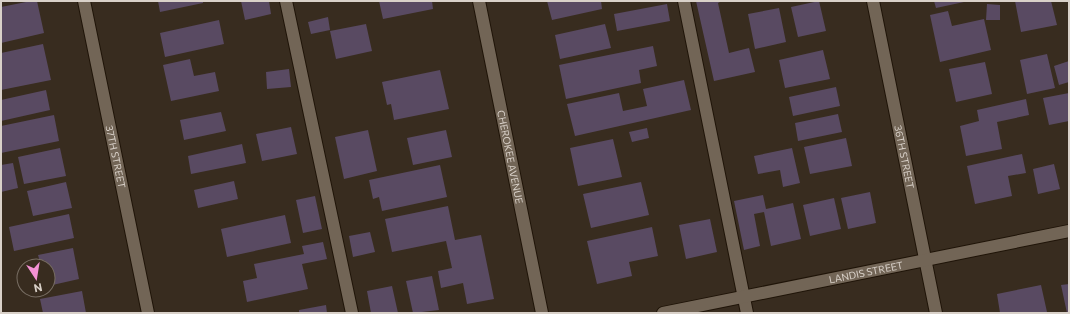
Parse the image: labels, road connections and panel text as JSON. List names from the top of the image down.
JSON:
{
  "streets": {
    "street": [
      "37TH STREET",
      "CHEROKEE AVENUE",
      "36TH STREET",
      "LANDIS STREET"
    ]
  },
  "crossings": [
    ["36TH STREET", "LANDIS STREET"]
  ],
  "north": "bottom"
}
